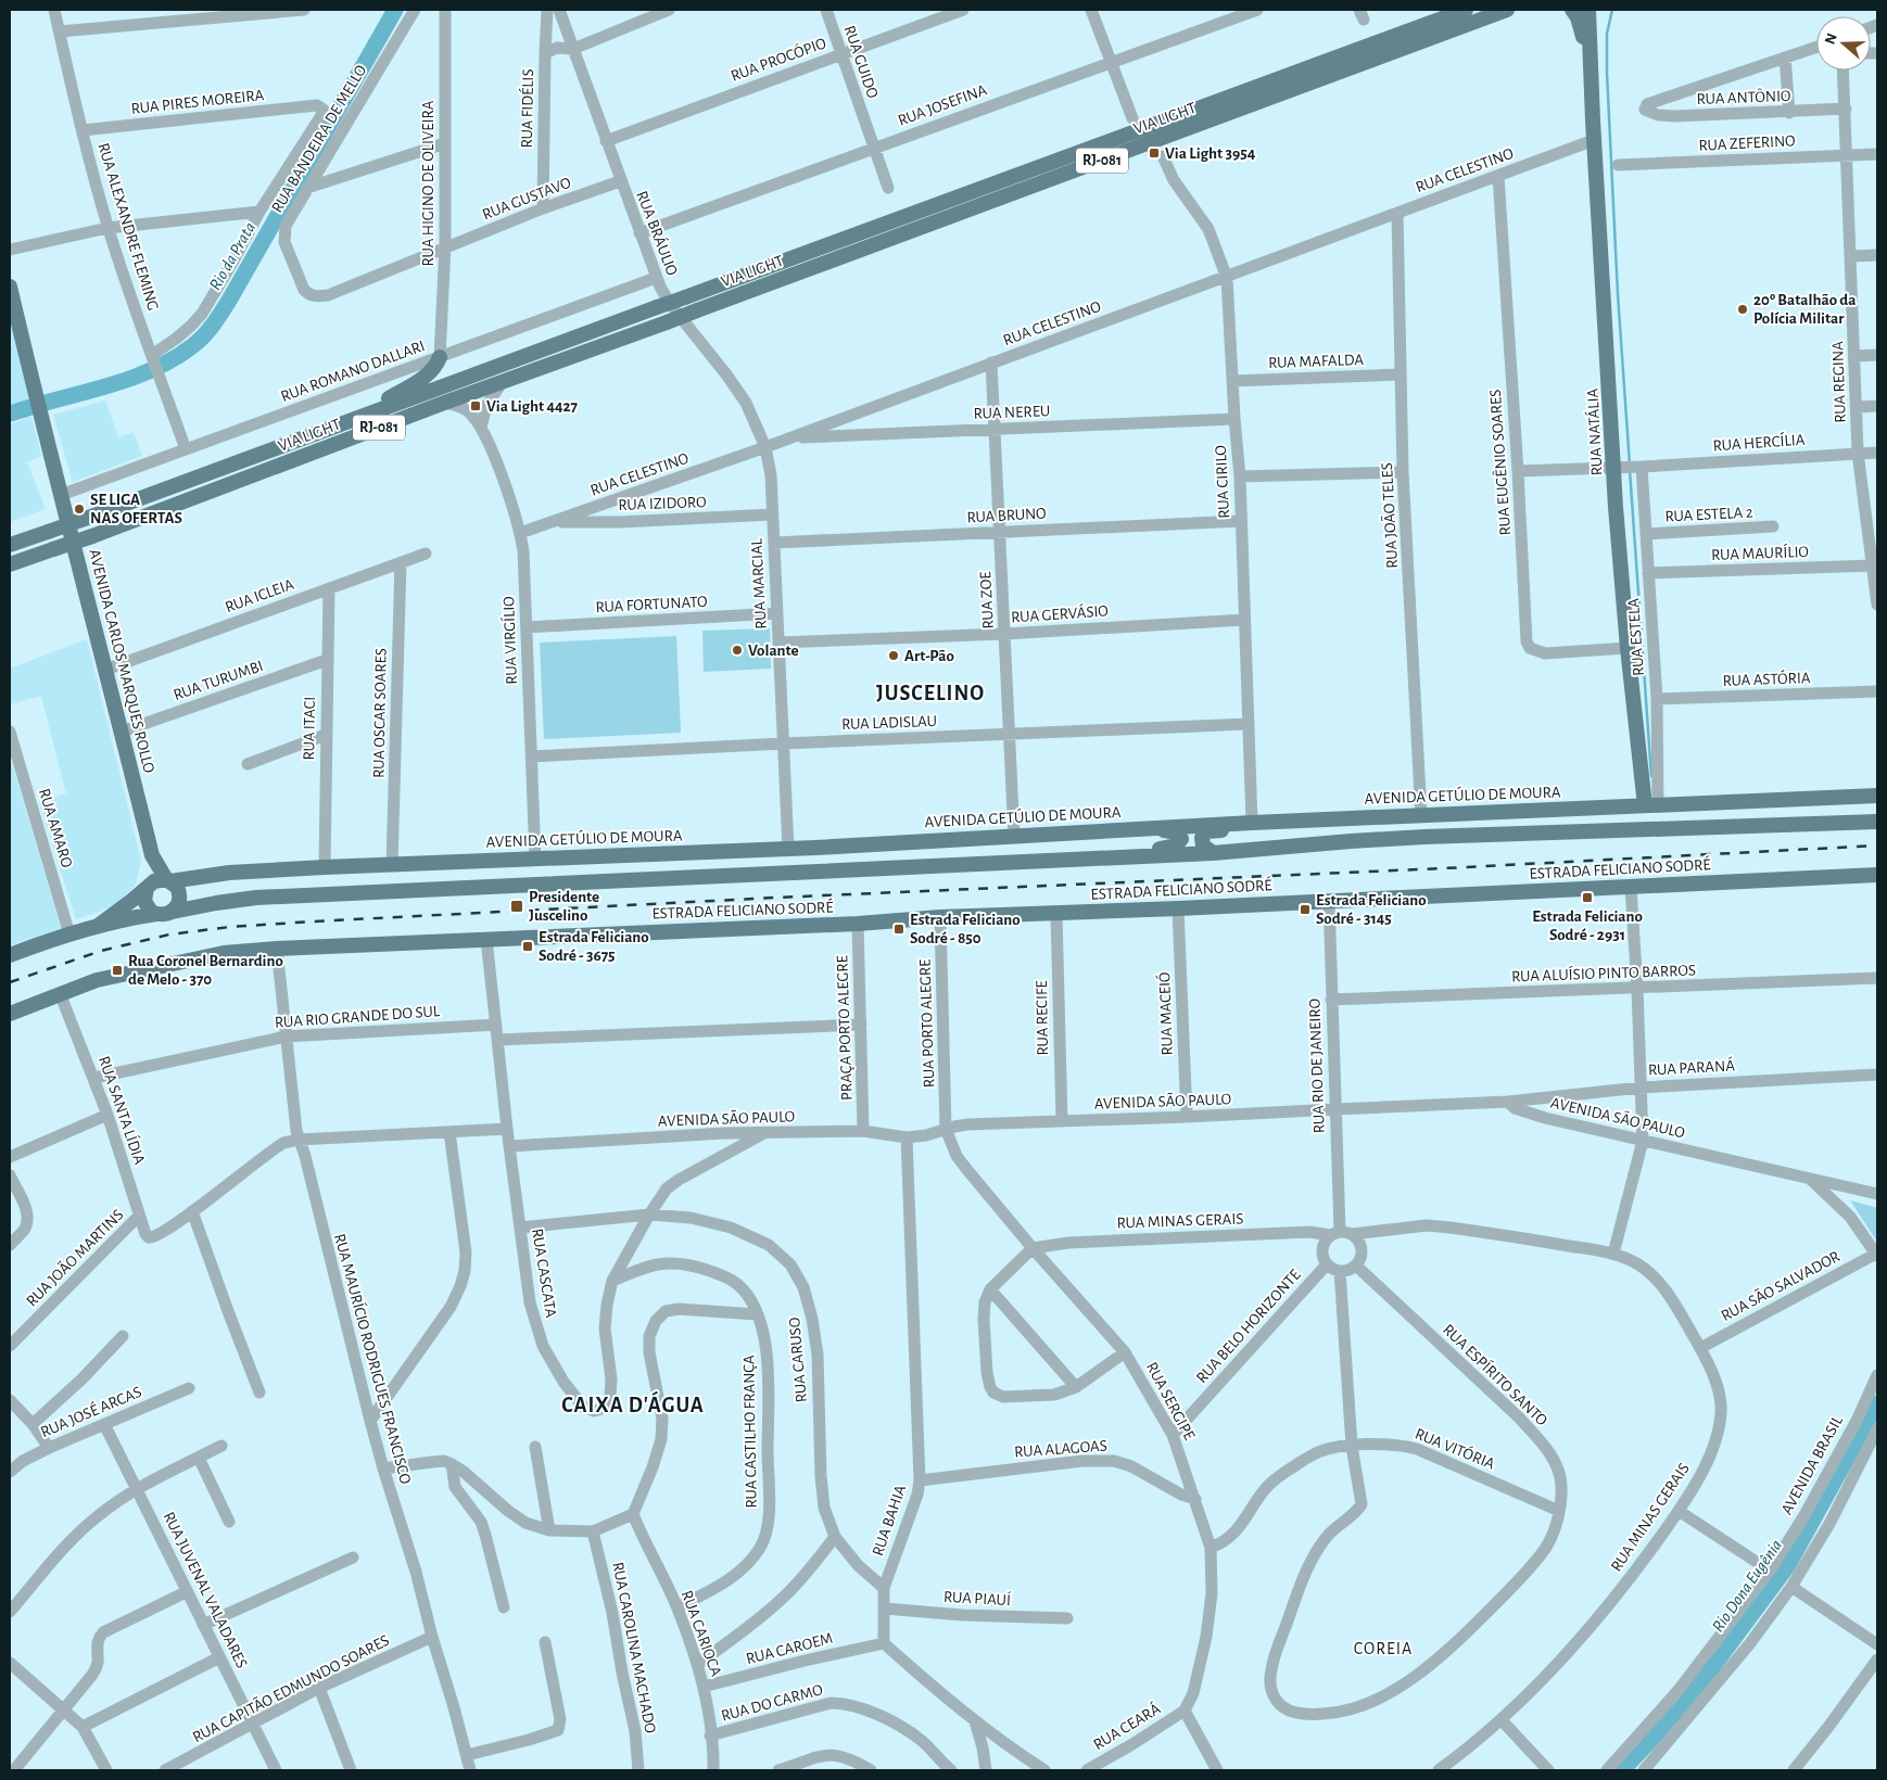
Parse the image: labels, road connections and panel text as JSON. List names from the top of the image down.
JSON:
{
  "streets": {
    "main road": [
      "VIA LIGHT",
      "RJ-081",
      "RUA NATÁLIA",
      "AVENIDA CARLOS MARQUES ROLLO",
      "AVENIDA GETÚLIO DE MOURA",
      "ESTRADA FELICIANO SODRÉ"
    ],
    "street": [
      "RUA PROCÓPIO",
      "RUA GUIDO",
      "RUA ANTÔNIO",
      "RUA PIRES MOREIRA",
      "RUA JOSEFINA",
      "RUA FIDÉLIS",
      "RUA BANDEIRA DE MELLO",
      "RUA ZEFERINO",
      "RUA CELESTINO",
      "RUA HIGINO DE OLIVEIRA",
      "RUA GUSTAVO",
      "RUA ALEXANDRE FLEMING",
      "RUA BRÁULIO",
      "RUA MAFALDA",
      "RUA ROMANO DALLARI",
      "RUA REGINA",
      "RUA NEREU",
      "RUA HERCÍLIA",
      "RUA EUGÊNIO SOARES",
      "RUA CIRILO",
      "RUA IZIDORO",
      "RUA ESTELA 2",
      "RUA BRUNO",
      "RUA JOÃO TELES",
      "RUA MAURÍLIO",
      "RUA MARCIAL",
      "RUA ICLEIA",
      "RUA ZOE",
      "RUA FORTUNATO",
      "RUA GERVÁSIO",
      "RUA ESTELA",
      "RUA VIRGÍLIO",
      "RUA ASTÓRIA",
      "RUA TURUMBI",
      "RUA OSCAR SOARES",
      "RUA LADISLAU",
      "RUA ITACI",
      "RUA AMARO",
      "RUA ALUÍSIO PINTO BARROS",
      "RUA MACEIÓ",
      "RUA RIO GRANDE DO SUL",
      "RUA RECIFE",
      "RUA PORTO ALEGRE",
      "PRAÇA PORTO ALEGRE",
      "RUA RIO DE JANEIRO",
      "RUA PARANÁ",
      "AVENIDA SÃO PAULO",
      "RUA SANTA LÍDIA",
      "RUA MINAS GERAIS",
      "RUA JOÃO MARTINS",
      "RUA CASCATA",
      "RUA SÃO SALVADOR",
      "RUA BELO HORIZONTE",
      "RUA MAURÍCIO RODRIGUES FRANCISCO",
      "RUA CARUSO",
      "RUA ESPÍRITO SANTO",
      "RUA SERGIPE",
      "RUA JOSÉ ARCAS",
      "RUA CASTILHO FRANÇA",
      "RUA ALAGOAS",
      "RUA VITÓRIA",
      "AVENIDA BRASIL",
      "RUA BAHIA",
      "RUA JUVENAL VALADARES",
      "RUA PIAUÍ",
      "RUA CARIOCA",
      "RUA CAROLINA MACHADO",
      "RUA CAROEM",
      "RUA CAPITÃO EDMUNDO SOARES",
      "RUA DO CARMO",
      "RUA CEARÁ"
    ]
  },
  "crossings": [
    ["RUA PROCÓPIO", "RUA GUIDO"],
    ["RUA PROCÓPIO", "RUA BRÁULIO"],
    ["RUA GUIDO", "RUA JOSEFINA"],
    ["RUA ANTÔNIO", "RUA REGINA"],
    ["RUA PIRES MOREIRA", "RUA ALEXANDRE FLEMING"],
    ["RUA JOSEFINA", "RUA BRÁULIO"],
    ["RUA FIDÉLIS", "RUA GUSTAVO"],
    ["VIA LIGHT", "RUA VIRGÍLIO"],
    ["RUA BANDEIRA DE MELLO", "RUA GUSTAVO"],
    ["RUA ZEFERINO", "RUA REGINA"],
    ["RUA CELESTINO", "RUA BRÁULIO"],
    ["RUA CELESTINO", "RUA NEREU"],
    ["RUA CELESTINO", "RUA NATÁLIA"],
    ["RUA CELESTINO", "RUA EUGÊNIO SOARES"],
    ["RUA CELESTINO", "RUA CIRILO"],
    ["RUA CELESTINO", "RUA IZIDORO"],
    ["RUA CELESTINO", "RUA JOÃO TELES"],
    ["RUA CELESTINO", "RUA MARCIAL"],
    ["RUA CELESTINO", "RUA ZOE"],
    ["RUA CELESTINO", "RUA VIRGÍLIO"],
    ["RUA HIGINO DE OLIVEIRA", "RUA GUSTAVO"],
    ["RUA HIGINO DE OLIVEIRA", "RUA ROMANO DALLARI"],
    ["RUA GUSTAVO", "RUA BRÁULIO"],
    ["RUA ALEXANDRE FLEMING", "RUA ROMANO DALLARI"],
    ["RUA BRÁULIO", "RUA ROMANO DALLARI"],
    ["RUA BRÁULIO", "RUA MARCIAL"],
    ["RUA MAFALDA", "RUA CIRILO"],
    ["RUA MAFALDA", "RUA JOÃO TELES"],
    ["RUA ROMANO DALLARI", "AVENIDA CARLOS MARQUES ROLLO"],
    ["RUA REGINA", "RUA HERCÍLIA"],
    ["RUA REGINA", "RUA MAURÍLIO"],
    ["RUA NEREU", "RUA CIRILO"],
    ["RUA NEREU", "RUA ZOE"],
    ["RUA NATÁLIA", "RUA HERCÍLIA"],
    ["RUA NATÁLIA", "RUA EUGÊNIO SOARES"],
    ["RUA NATÁLIA", "RUA ESTELA"],
    ["RUA NATÁLIA", "AVENIDA GETÚLIO DE MOURA"],
    ["RUA HERCÍLIA", "RUA EUGÊNIO SOARES"],
    ["RUA HERCÍLIA", "RUA ESTELA"],
    ["RUA CIRILO", "RUA BRUNO"],
    ["RUA CIRILO", "RUA GERVÁSIO"],
    ["RUA CIRILO", "RUA LADISLAU"],
    ["RUA CIRILO", "AVENIDA GETÚLIO DE MOURA"],
    ["RUA IZIDORO", "RUA MARCIAL"],
    ["RUA ESTELA 2", "RUA ESTELA"],
    ["RUA BRUNO", "RUA MARCIAL"],
    ["RUA BRUNO", "RUA ZOE"],
    ["RUA JOÃO TELES", "AVENIDA GETÚLIO DE MOURA"],
    ["RUA MAURÍLIO", "RUA ESTELA"],
    ["RUA MARCIAL", "RUA FORTUNATO"],
    ["RUA MARCIAL", "RUA GERVÁSIO"],
    ["RUA MARCIAL", "RUA LADISLAU"],
    ["RUA MARCIAL", "AVENIDA GETÚLIO DE MOURA"],
    ["RUA ICLEIA", "AVENIDA CARLOS MARQUES ROLLO"],
    ["RUA ICLEIA", "RUA OSCAR SOARES"],
    ["RUA ICLEIA", "RUA ITACI"],
    ["RUA ZOE", "RUA GERVÁSIO"],
    ["RUA ZOE", "RUA LADISLAU"],
    ["RUA ZOE", "AVENIDA GETÚLIO DE MOURA"],
    ["RUA FORTUNATO", "RUA VIRGÍLIO"],
    ["RUA ESTELA", "RUA ASTÓRIA"],
    ["RUA ESTELA", "AVENIDA GETÚLIO DE MOURA"],
    ["RUA VIRGÍLIO", "RUA LADISLAU"],
    ["RUA VIRGÍLIO", "AVENIDA GETÚLIO DE MOURA"],
    ["AVENIDA CARLOS MARQUES ROLLO", "RUA TURUMBI"],
    ["AVENIDA CARLOS MARQUES ROLLO", "AVENIDA GETÚLIO DE MOURA"],
    ["RUA TURUMBI", "RUA ITACI"],
    ["RUA OSCAR SOARES", "AVENIDA GETÚLIO DE MOURA"],
    ["RUA ITACI", "AVENIDA GETÚLIO DE MOURA"],
    ["ESTRADA FELICIANO SODRÉ", "RUA MACEIÓ"],
    ["ESTRADA FELICIANO SODRÉ", "RUA RECIFE"],
    ["ESTRADA FELICIANO SODRÉ", "RUA PORTO ALEGRE"],
    ["ESTRADA FELICIANO SODRÉ", "PRAÇA PORTO ALEGRE"],
    ["ESTRADA FELICIANO SODRÉ", "RUA RIO DE JANEIRO"],
    ["ESTRADA FELICIANO SODRÉ", "RUA SANTA LÍDIA"],
    ["ESTRADA FELICIANO SODRÉ", "RUA CASCATA"],
    ["ESTRADA FELICIANO SODRÉ", "RUA MAURÍCIO RODRIGUES FRANCISCO"],
    ["RUA ALUÍSIO PINTO BARROS", "RUA RIO DE JANEIRO"],
    ["RUA MACEIÓ", "AVENIDA SÃO PAULO"],
    ["RUA RIO GRANDE DO SUL", "RUA SANTA LÍDIA"],
    ["RUA RIO GRANDE DO SUL", "RUA CASCATA"],
    ["RUA RIO GRANDE DO SUL", "RUA MAURÍCIO RODRIGUES FRANCISCO"],
    ["RUA RECIFE", "AVENIDA SÃO PAULO"],
    ["RUA PORTO ALEGRE", "AVENIDA SÃO PAULO"],
    ["RUA PORTO ALEGRE", "RUA SERGIPE"],
    ["PRAÇA PORTO ALEGRE", "AVENIDA SÃO PAULO"],
    ["RUA RIO DE JANEIRO", "AVENIDA SÃO PAULO"],
    ["RUA RIO DE JANEIRO", "RUA MINAS GERAIS"],
    ["RUA RIO DE JANEIRO", "RUA BELO HORIZONTE"],
    ["RUA RIO DE JANEIRO", "RUA ESPÍRITO SANTO"],
    ["RUA PARANÁ", "AVENIDA SÃO PAULO"],
    ["AVENIDA SÃO PAULO", "RUA CASCATA"],
    ["AVENIDA SÃO PAULO", "RUA SÃO SALVADOR"],
    ["AVENIDA SÃO PAULO", "RUA SERGIPE"],
    ["AVENIDA SÃO PAULO", "RUA BAHIA"],
    ["RUA SANTA LÍDIA", "RUA JOÃO MARTINS"],
    ["RUA MINAS GERAIS", "RUA SÃO SALVADOR"],
    ["RUA MINAS GERAIS", "RUA BELO HORIZONTE"],
    ["RUA MINAS GERAIS", "RUA ESPÍRITO SANTO"],
    ["RUA MINAS GERAIS", "RUA SERGIPE"],
    ["RUA CASCATA", "RUA CARUSO"],
    ["RUA CASCATA", "RUA CASTILHO FRANÇA"],
    ["RUA BELO HORIZONTE", "RUA ESPÍRITO SANTO"],
    ["RUA BELO HORIZONTE", "RUA SERGIPE"],
    ["RUA MAURÍCIO RODRIGUES FRANCISCO", "RUA CAPITÃO EDMUNDO SOARES"],
    ["RUA CARUSO", "RUA BAHIA"],
    ["RUA ESPÍRITO SANTO", "RUA VITÓRIA"],
    ["RUA SERGIPE", "RUA ALAGOAS"],
    ["RUA SERGIPE", "RUA VITÓRIA"],
    ["RUA SERGIPE", "RUA CEARÁ"],
    ["RUA JOSÉ ARCAS", "RUA JUVENAL VALADARES"],
    ["RUA CASTILHO FRANÇA", "RUA CARIOCA"],
    ["RUA ALAGOAS", "RUA BAHIA"],
    ["RUA BAHIA", "RUA PIAUÍ"],
    ["RUA BAHIA", "RUA CAROEM"],
    ["RUA JUVENAL VALADARES", "RUA CAPITÃO EDMUNDO SOARES"],
    ["RUA CARIOCA", "RUA CAROEM"],
    ["RUA CARIOCA", "RUA DO CARMO"]
  ],
  "districts": ["JUSCELINO", "CAIXA D'ÁGUA", "COREIA"],
  "water": ["Rio da Prata", "Rio Dona Eugênia"],
  "places": {
    "transit": [
      "Via Light 3954",
      "Via Light 4427",
      "Estrada Feliciano Sodré - 2931",
      "Presidente Juscelino",
      "Estrada Feliciano Sodré - 3145",
      "Estrada Feliciano Sodré - 850",
      "Estrada Feliciano Sodré - 3675",
      "Rua Coronel Bernardino de Melo - 370"
    ],
    "other": [
      "20º Batalhão da Polícia Militar",
      "SE LIGA NAS OFERTAS",
      "Volante",
      "Art-Pão"
    ]
  },
  "north": "left"
}
